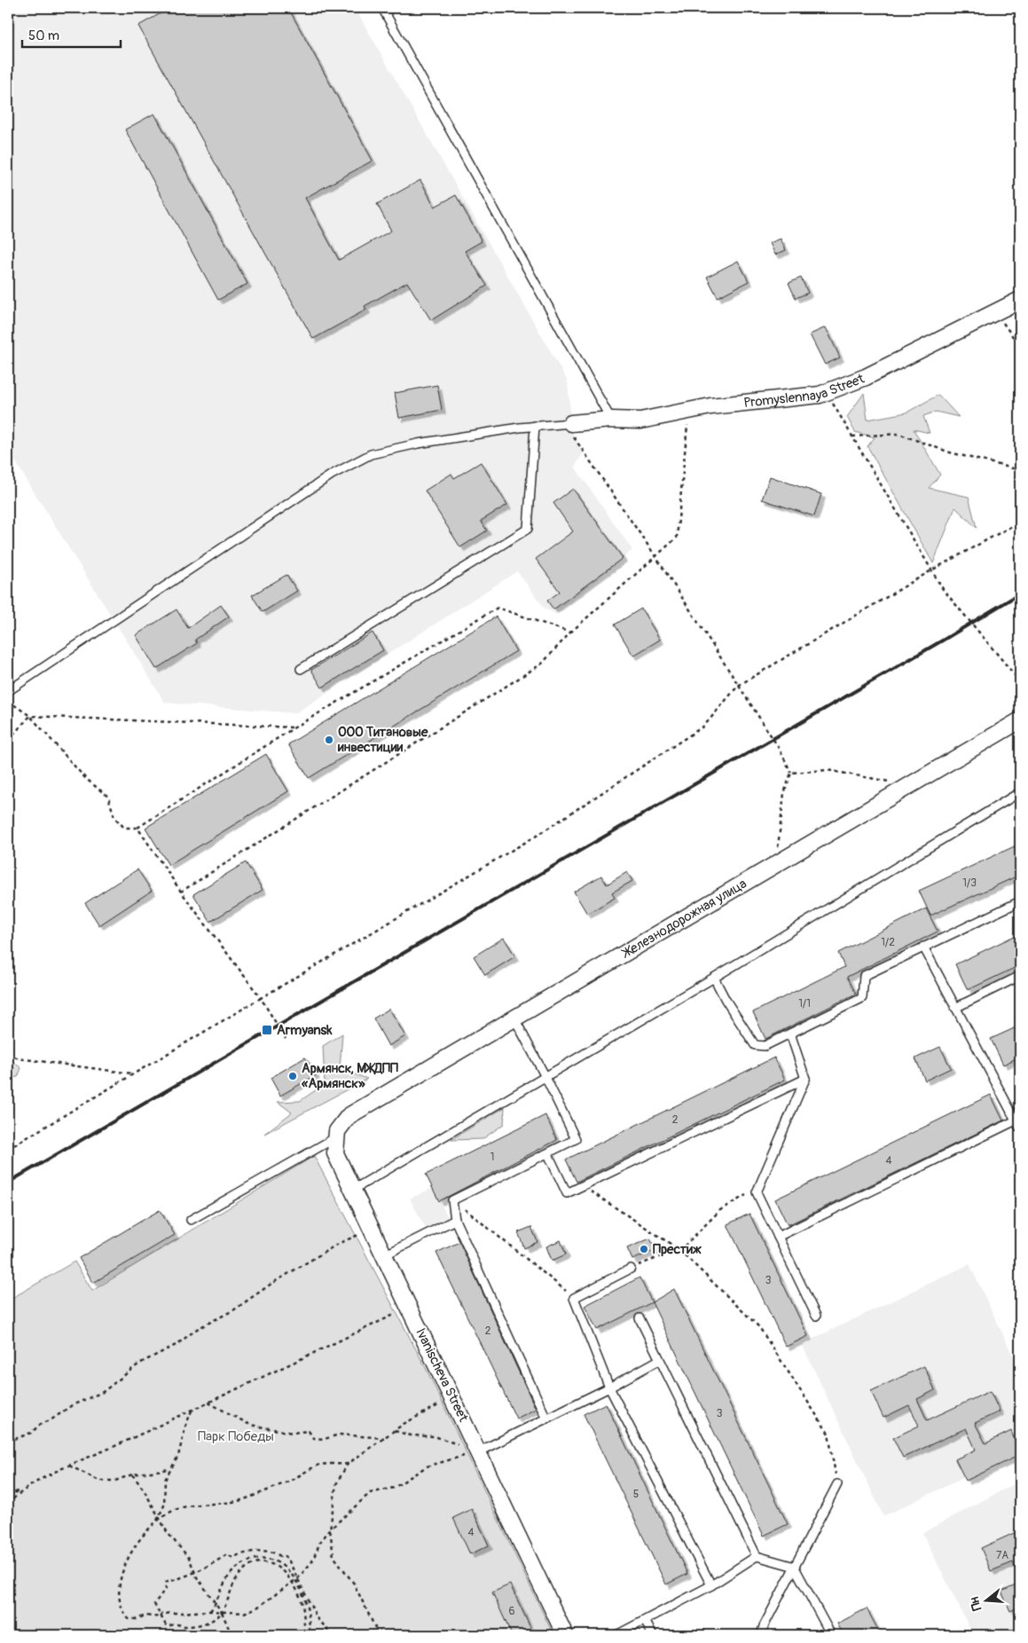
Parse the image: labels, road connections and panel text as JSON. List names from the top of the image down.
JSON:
{
  "streets": {
    "street": ["Promyslennaya Street", "Железнодорожная улица", "Ivanischeva Street"]
  },
  "crossings": [
    ["Железнодорожная улица", "Ivanischeva Street"]
  ],
  "parks": ["Парк Победы"],
  "places": {
    "other": ["ООО Титановые инвестиции", "Армянск, МЖДПП «Армянск»", "Престиж"],
    "transit": ["Armyansk"]
  },
  "house_numbers": [
    "1/3",
    "1/2",
    "1/1",
    "2",
    "1",
    "4",
    "3",
    "2",
    "3",
    "5",
    "4",
    "7А",
    "6"
  ],
  "scale_bar": "50 m",
  "north": "left"
}
